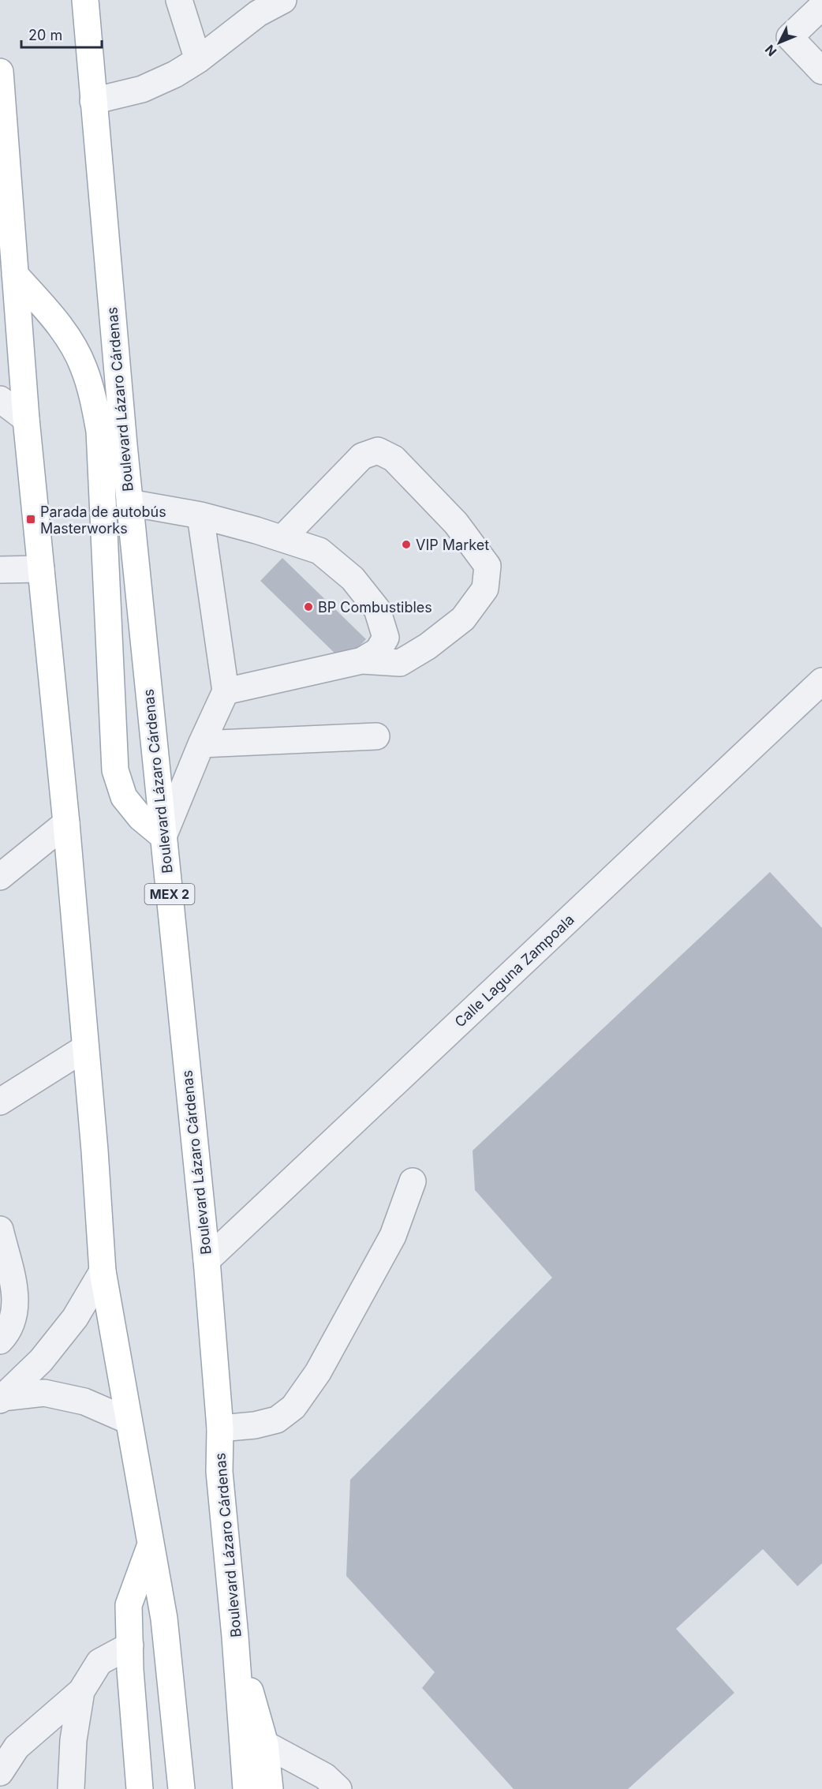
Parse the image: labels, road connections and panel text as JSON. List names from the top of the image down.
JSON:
{
  "streets": {
    "main road": ["Boulevard Lázaro Cárdenas", "MEX 2"],
    "street": ["Calle Laguna Zampoala"]
  },
  "crossings": [
    ["Boulevard Lázaro Cárdenas", "Calle Laguna Zampoala"]
  ],
  "places": {
    "transit": ["Parada de autobús Masterworks"],
    "other": ["VIP Market", "BP Combustibles"]
  },
  "scale_bar": "20 m",
  "north": "bottom left"
}
